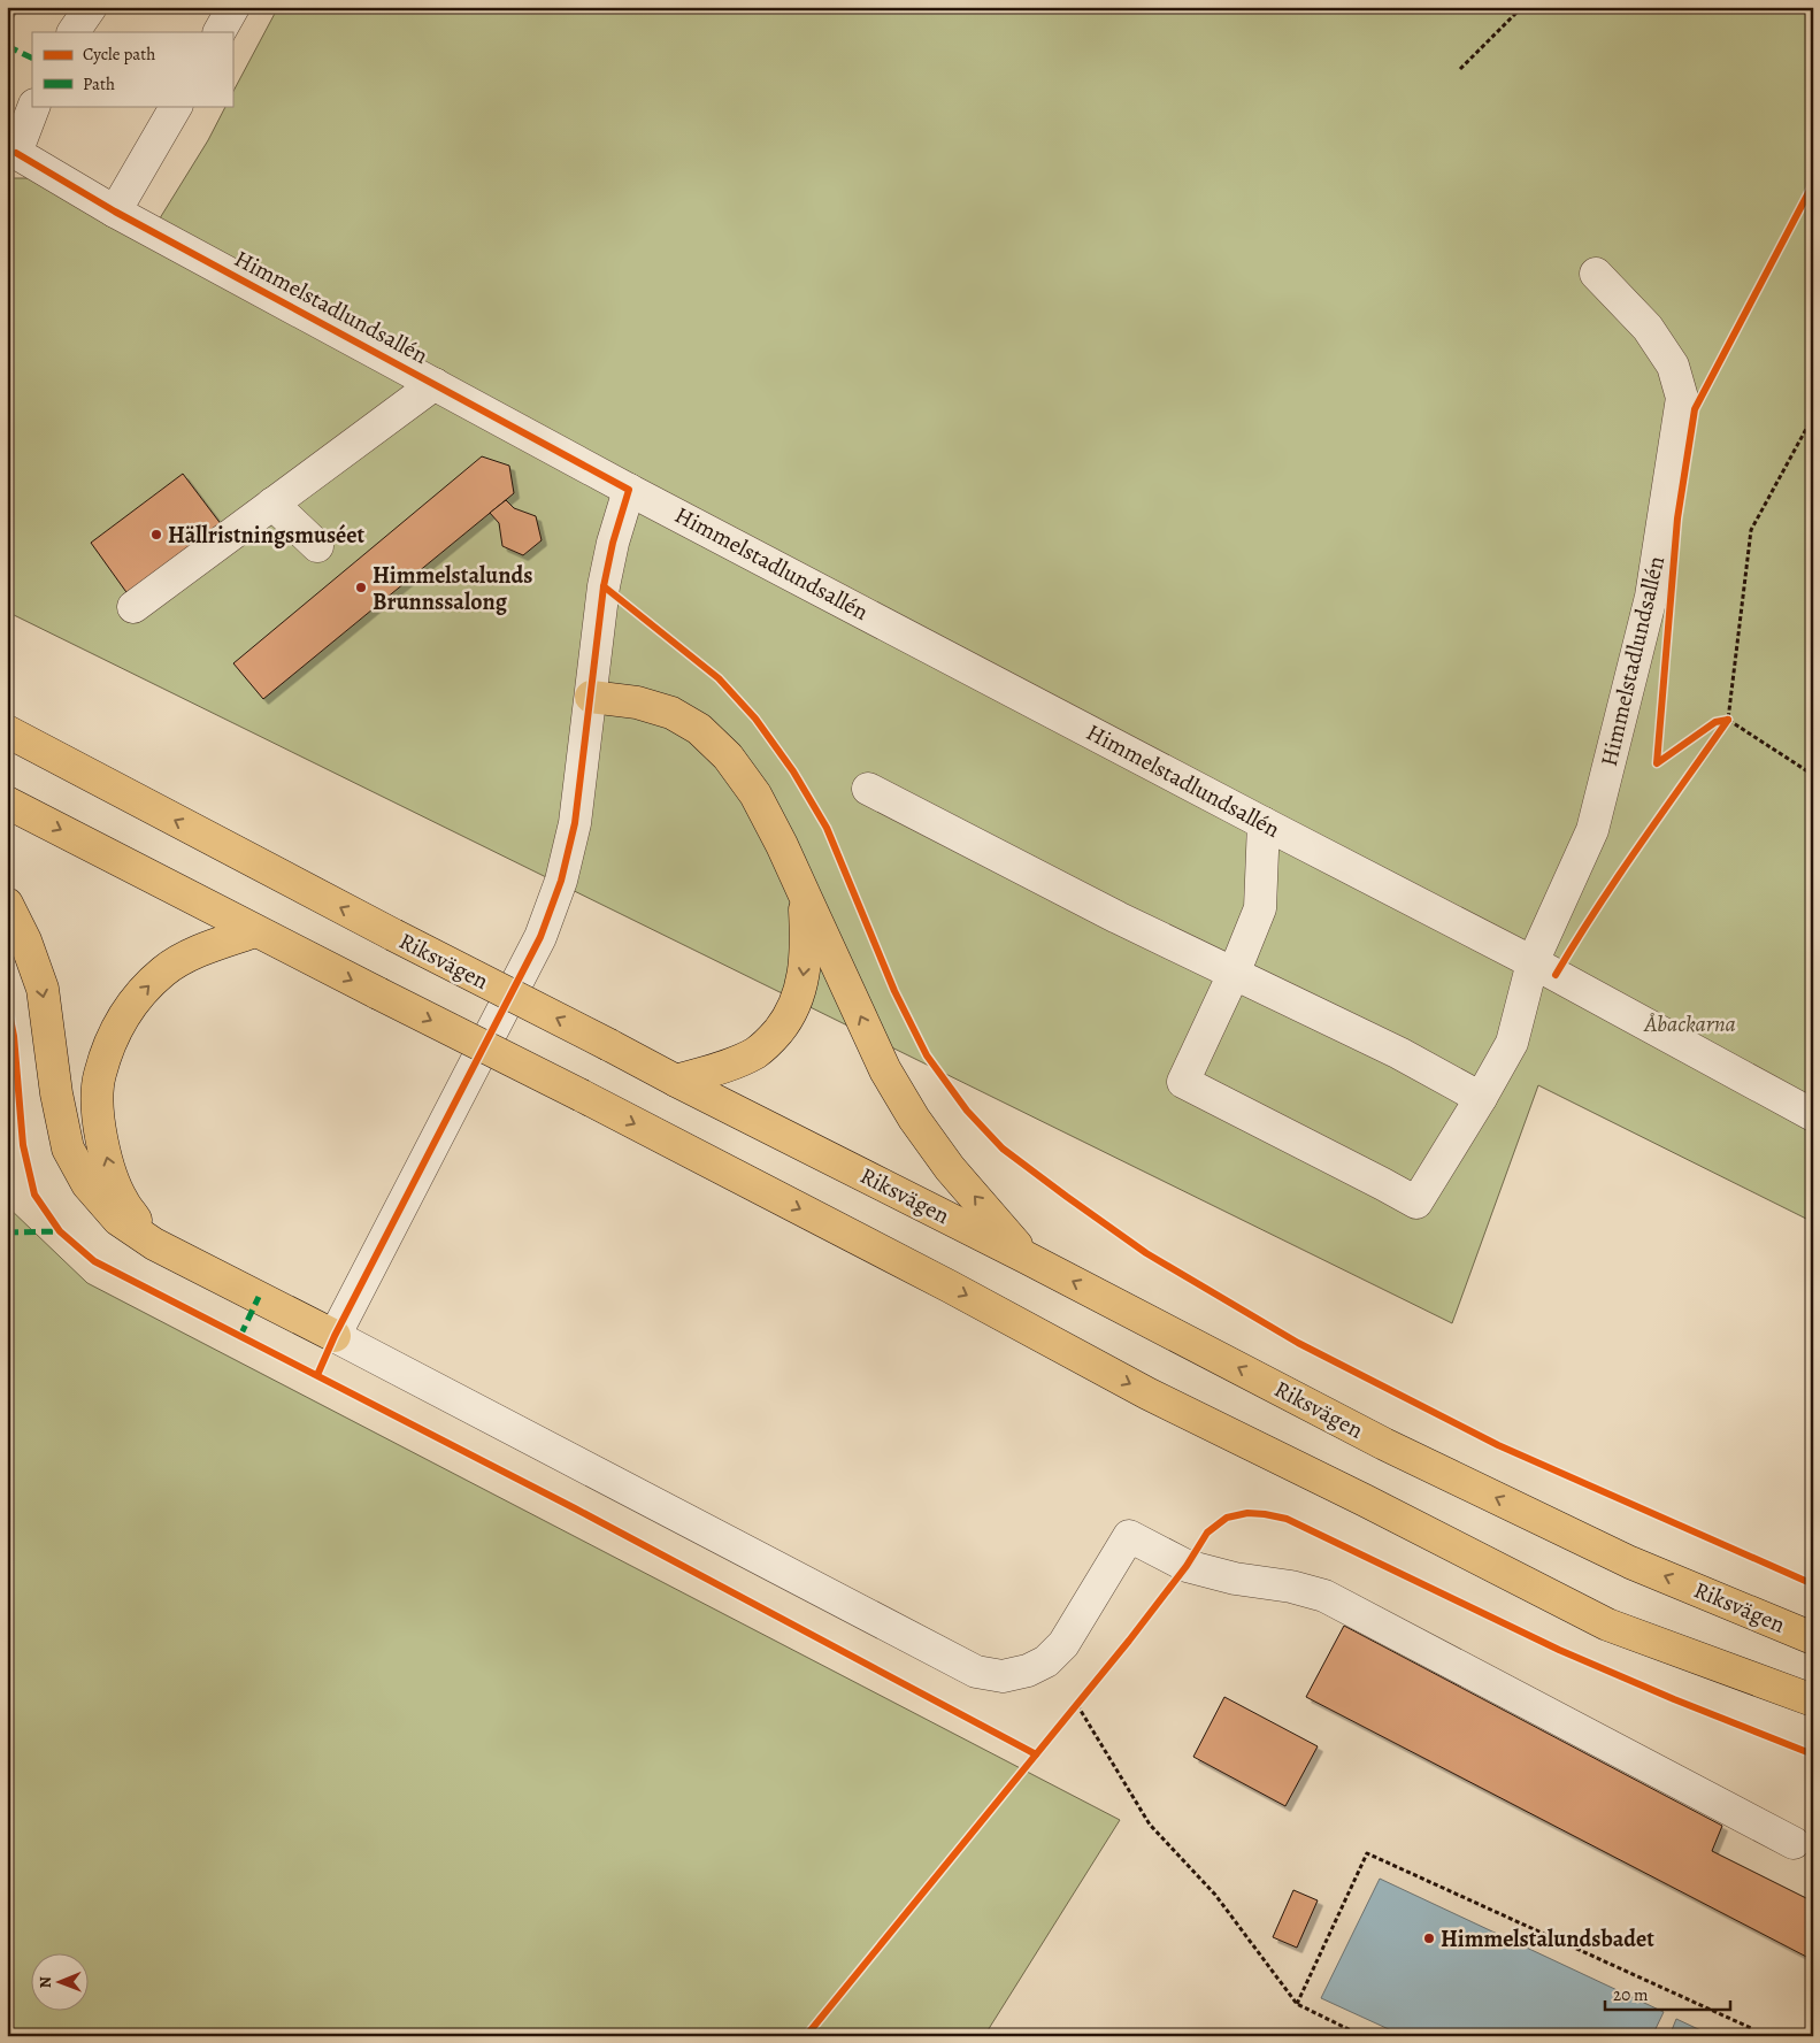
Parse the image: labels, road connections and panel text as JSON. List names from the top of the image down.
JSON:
{
  "streets": {
    "highway": ["Riksvägen"],
    "street": ["Himmelstadlundsallén"]
  },
  "parks": ["Åbackarna"],
  "places": ["Hällristningsmuséet", "Himmelstalunds Brunnssalong", "Himmelstalundsbadet"],
  "legend": ["Cycle path", "Path"],
  "scale_bar": "20 m",
  "north": "left"
}
